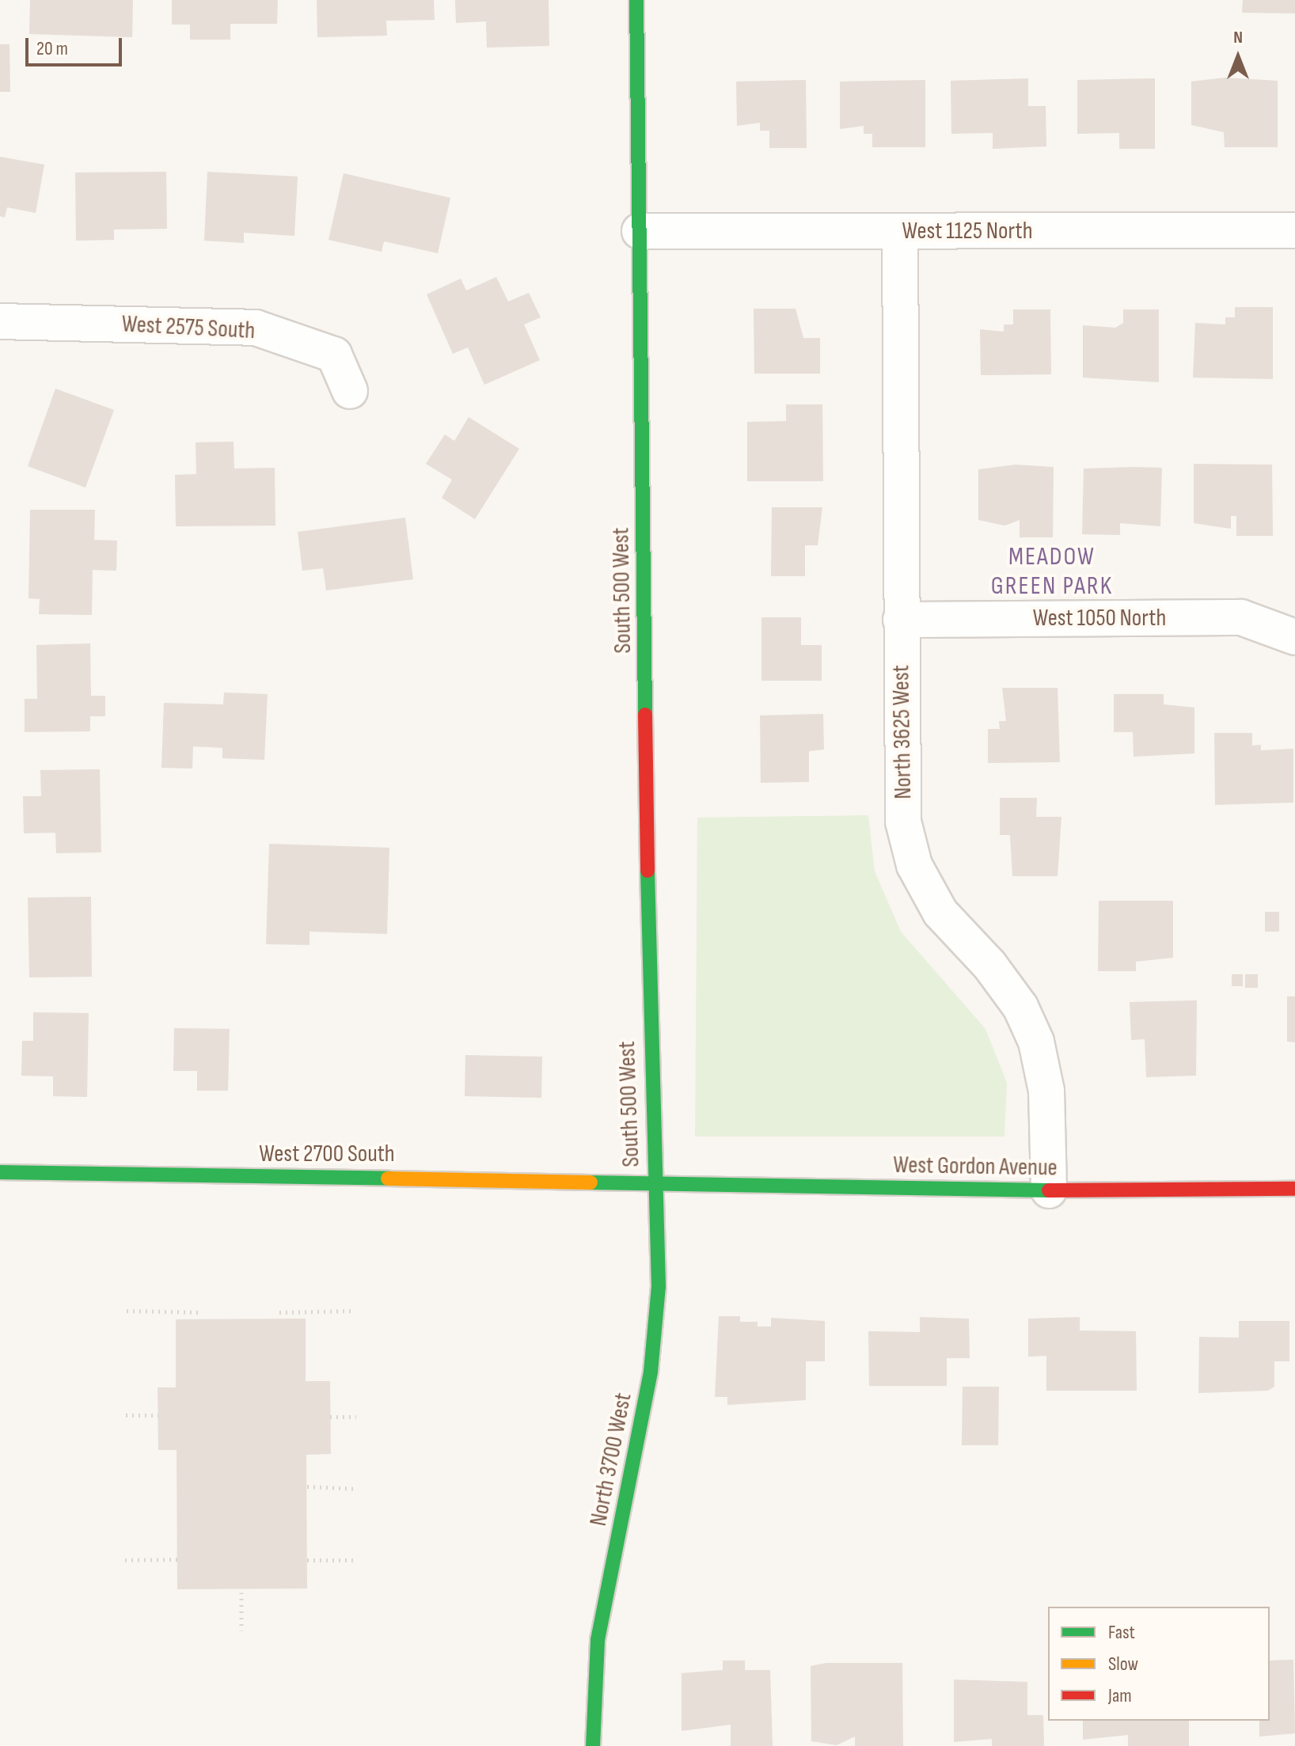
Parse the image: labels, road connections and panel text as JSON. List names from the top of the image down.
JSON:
{
  "streets": {
    "street": [
      "West 1125 North",
      "West 2575 South",
      "South 500 West",
      "West 1050 North",
      "North 3625 West",
      "West 2700 South",
      "West Gordon Avenue",
      "North 3700 West"
    ]
  },
  "crossings": [
    ["West 1125 North", "South 500 West"],
    ["West 1125 North", "North 3625 West"],
    ["South 500 West", "West 2700 South"],
    ["South 500 West", "West Gordon Avenue"],
    ["South 500 West", "North 3700 West"],
    ["West 1050 North", "North 3625 West"],
    ["North 3625 West", "West Gordon Avenue"],
    ["West 2700 South", "West Gordon Avenue"],
    ["West 2700 South", "North 3700 West"],
    ["West Gordon Avenue", "North 3700 West"]
  ],
  "districts": ["MEADOW GREEN PARK"],
  "legend": ["Fast", "Slow", "Jam"],
  "scale_bar": "20 m",
  "north": "top"
}
